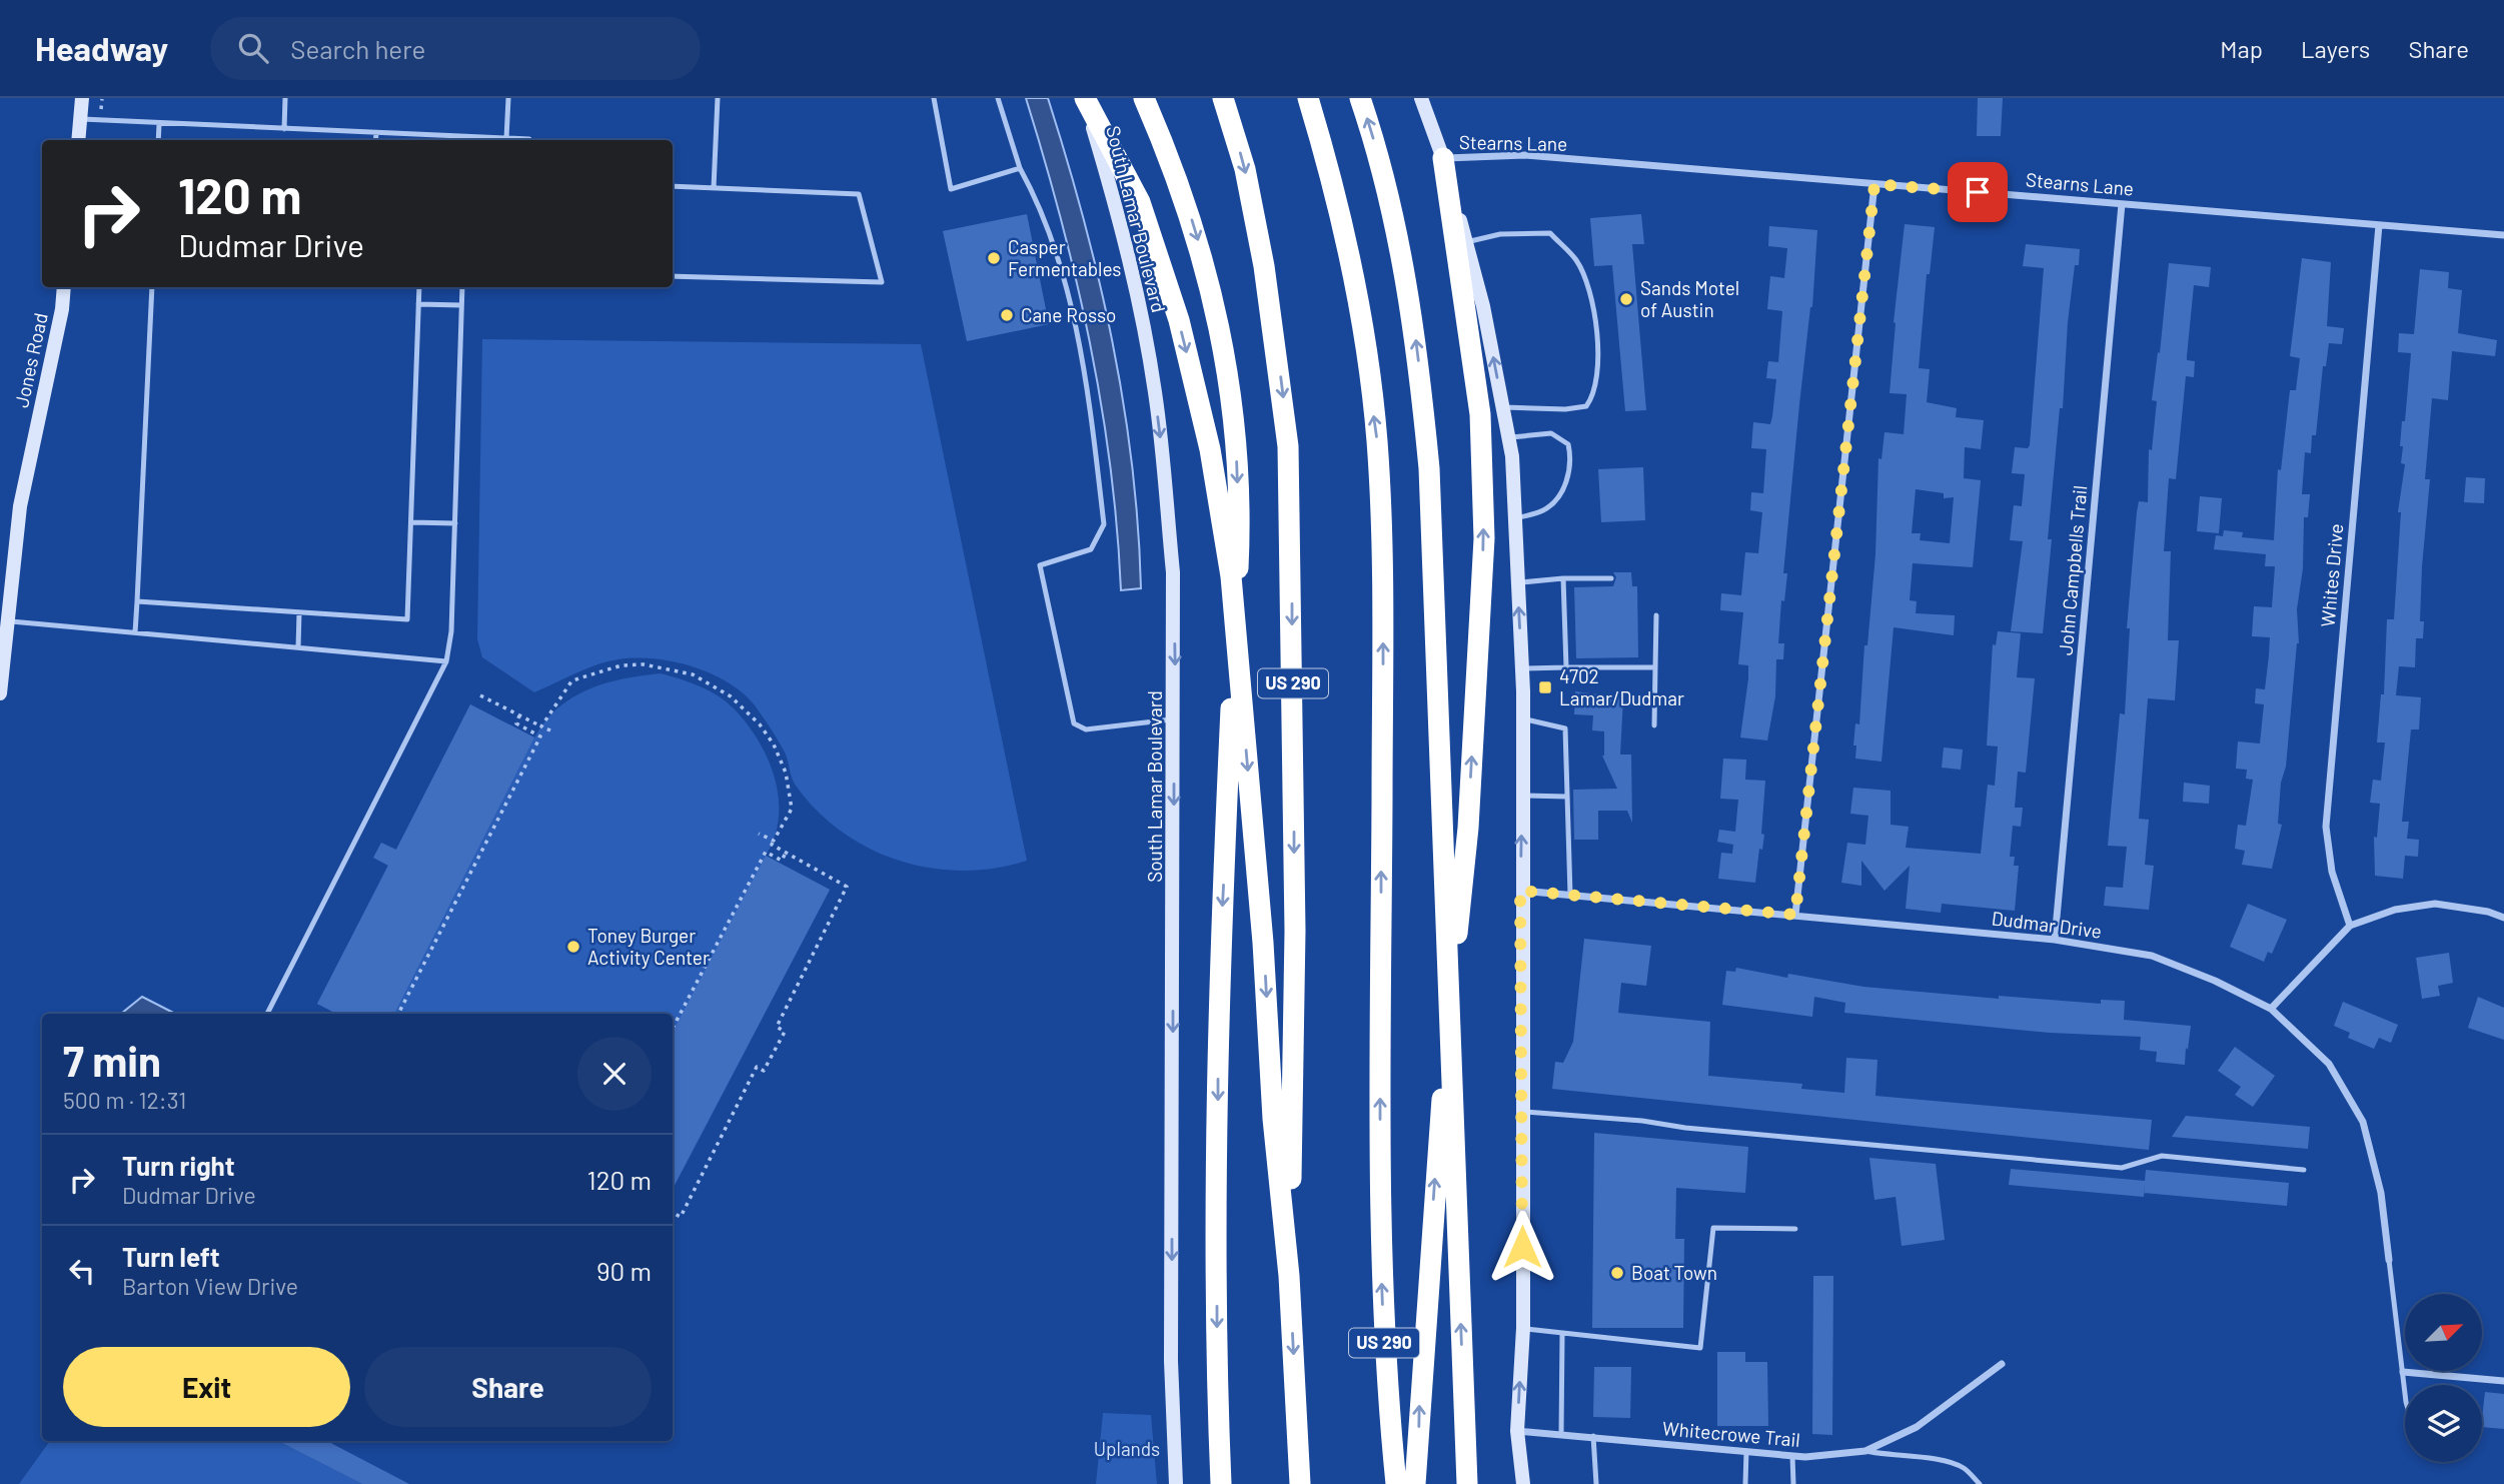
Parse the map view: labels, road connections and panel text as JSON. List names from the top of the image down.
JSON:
{
  "streets": {
    "highway": ["US 290"],
    "main road": ["South Lamar Boulevard", "Jones Road"],
    "street": [
      "Stearns Lane",
      "John Campbells Trail",
      "Whites Drive",
      "Dudmar Drive",
      "Whitecrowe Trail"
    ]
  },
  "crossings": [
    ["Stearns Lane", "John Campbells Trail"],
    ["Stearns Lane", "Whites Drive"],
    ["John Campbells Trail", "Dudmar Drive"]
  ],
  "one_way": ["South Lamar Boulevard"],
  "parks": ["Uplands"],
  "places": {
    "other": [
      "Casper Fermentables",
      "Sands Motel of Austin",
      "Cane Rosso",
      "Toney Burger Activity Center",
      "Boat Town"
    ],
    "transit": ["4702 Lamar/Dudmar"]
  },
  "north": "top right",
  "page": {
    "header": "Headway",
    "search": "Search here",
    "nav": ["Map", "Layers", "Share"],
    "turn": ["120 m", "Dudmar Drive"],
    "heading": ["7 min", "500 m · 12:31"],
    "list": [
      {
        "name": "Turn right",
        "note": "Dudmar Drive",
        "value": "120 m"
      },
      {
        "name": "Turn left",
        "note": "Barton View Drive",
        "value": "90 m"
      }
    ],
    "buttons": ["Exit", "Share"]
  }
}
